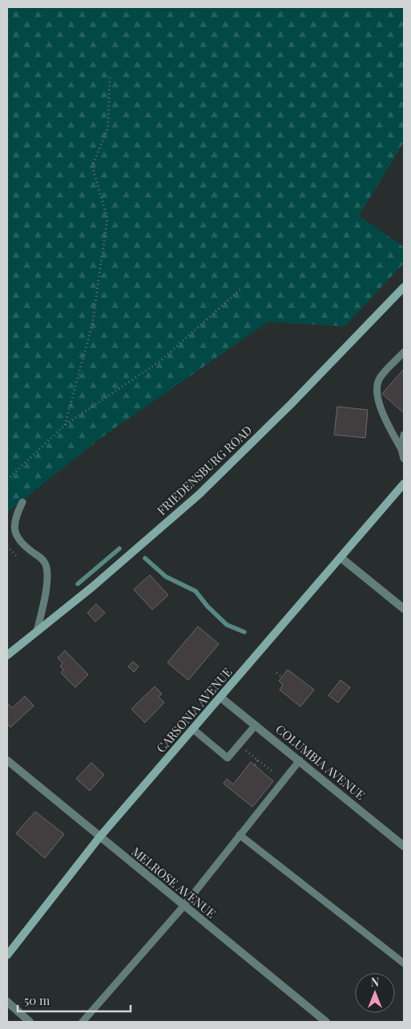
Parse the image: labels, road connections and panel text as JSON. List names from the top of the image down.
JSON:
{
  "streets": {
    "street": [
      "FRIEDENSBURG ROAD",
      "CARSONIA AVENUE",
      "COLUMBIA AVENUE",
      "MELROSE AVENUE"
    ]
  },
  "crossings": [
    ["CARSONIA AVENUE", "COLUMBIA AVENUE"],
    ["CARSONIA AVENUE", "MELROSE AVENUE"]
  ],
  "scale_bar": "50 m",
  "north": "top"
}
